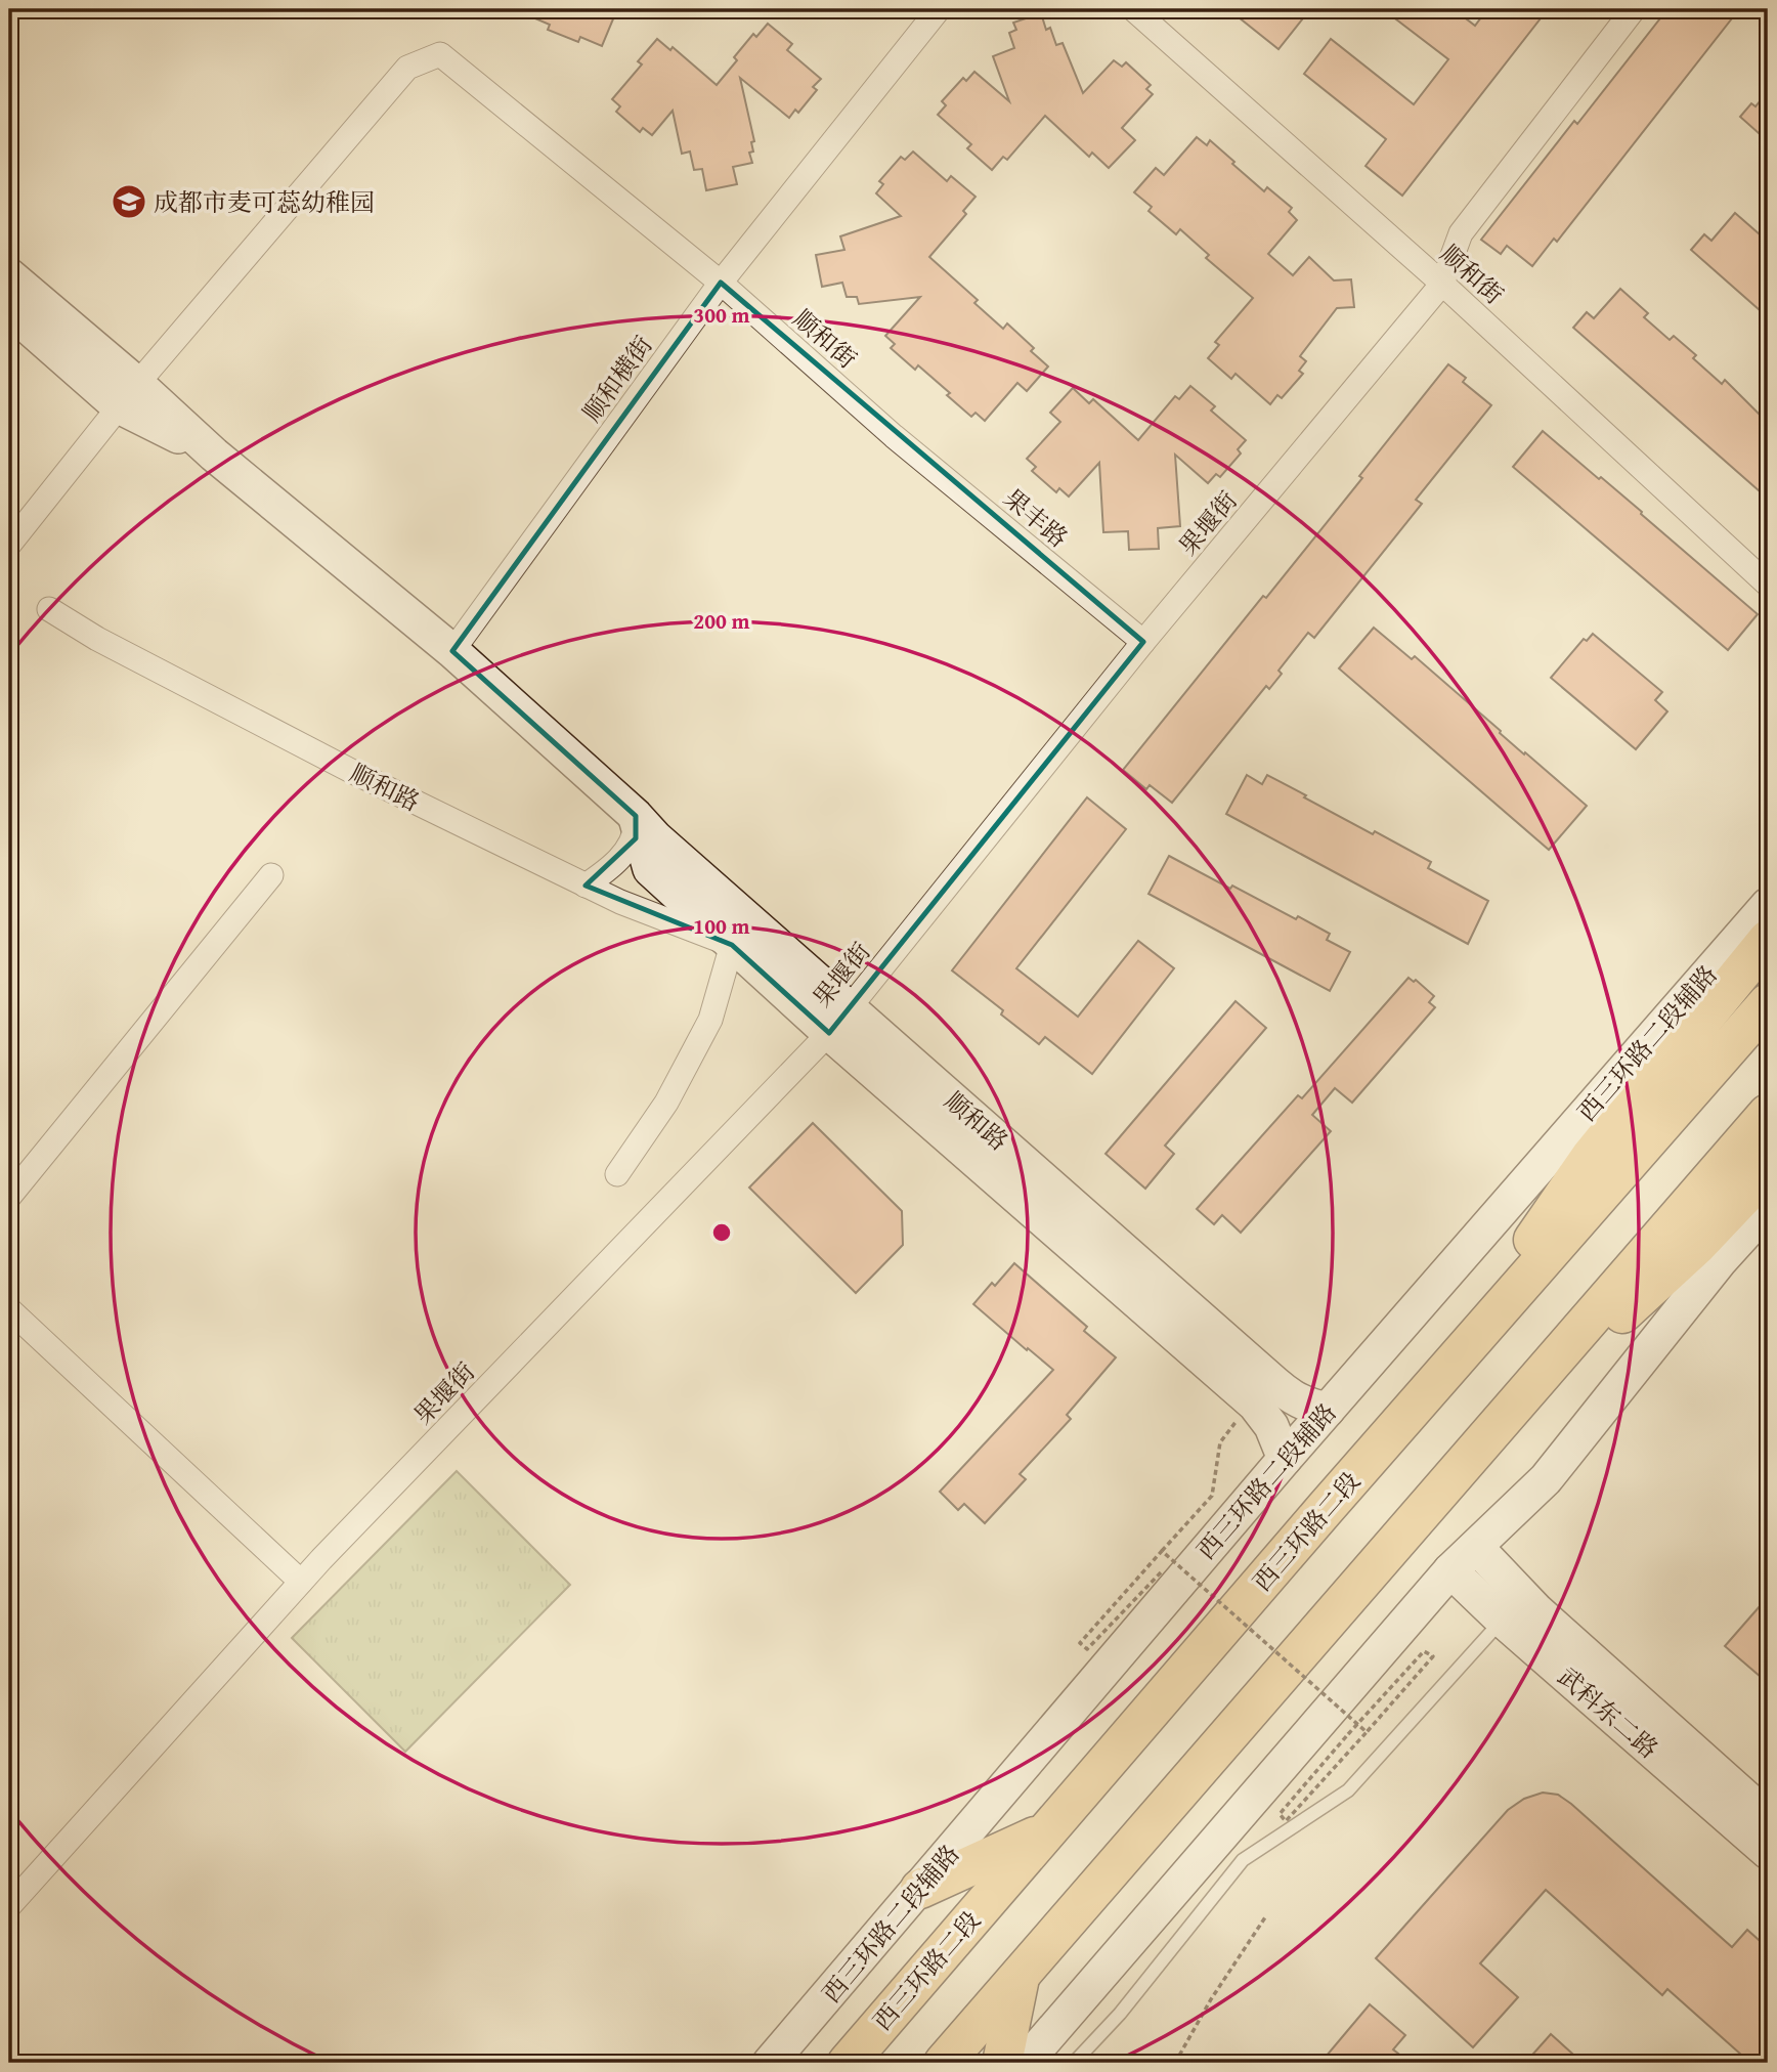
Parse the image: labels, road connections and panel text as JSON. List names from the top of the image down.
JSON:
{
  "streets": {
    "highway": ["西三环路二段"],
    "street": [
      "顺和街",
      "顺和横街",
      "果丰路",
      "果堰街",
      "顺和路",
      "西三环路二段辅路",
      "武科东二路"
    ]
  },
  "crossings": [
    ["顺和街", "顺和横街"],
    ["顺和街", "果丰路"],
    ["顺和街", "果堰街"],
    ["顺和街", "顺和路"],
    ["顺和横街", "顺和路"],
    ["果丰路", "果堰街"],
    ["果堰街", "顺和路"],
    ["顺和路", "西三环路二段辅路"]
  ],
  "places": {
    "school or university": ["成都市麦可蕊幼稚园"]
  },
  "rings": ["300 m", "200 m", "100 m"]
}
